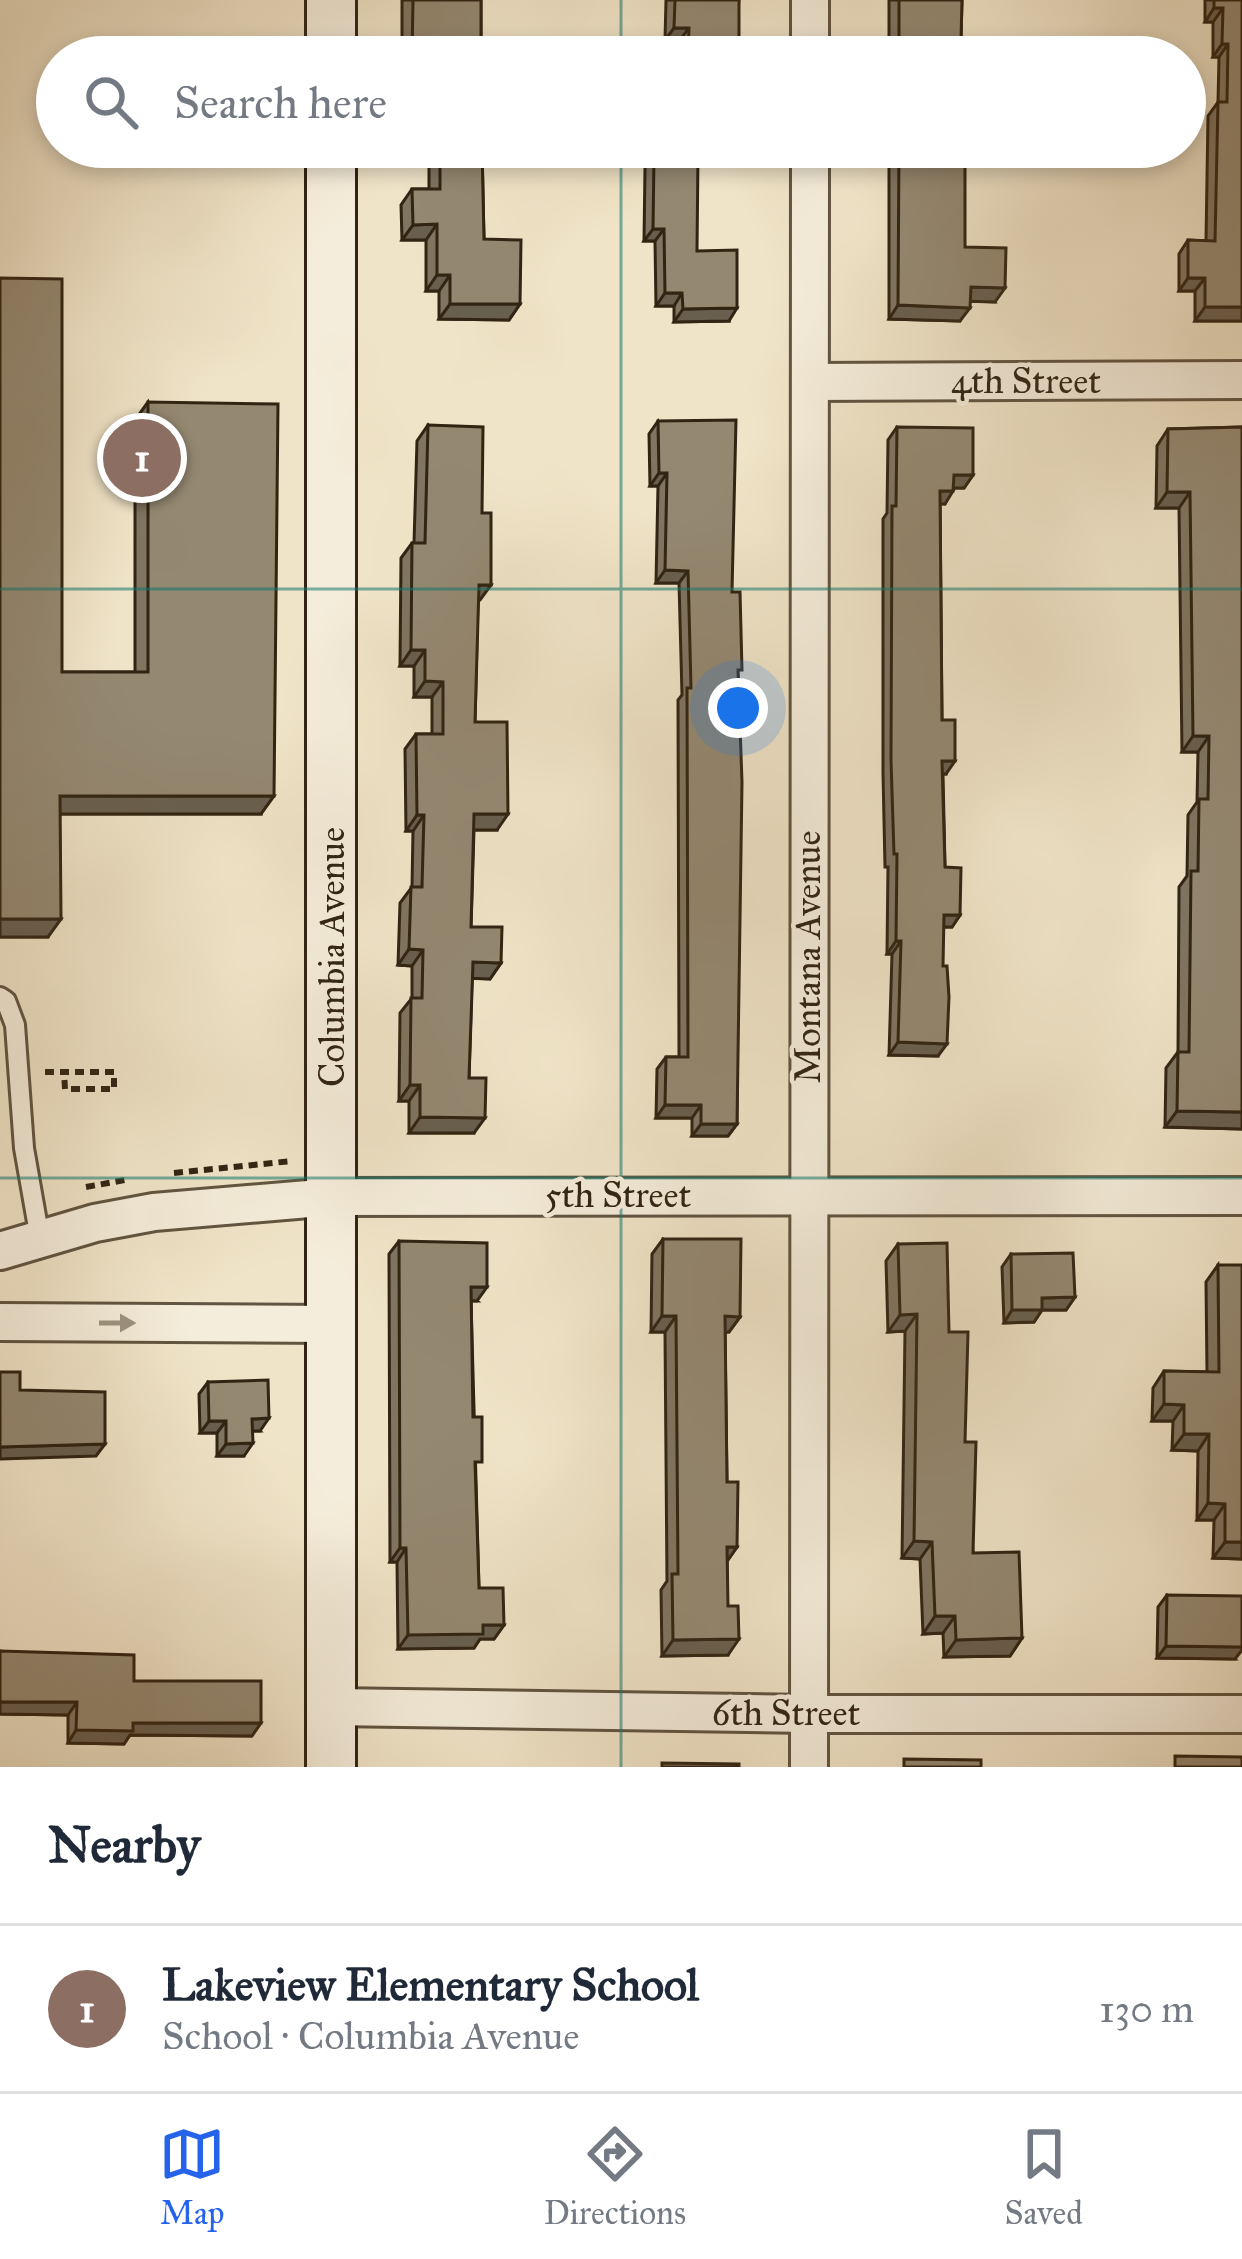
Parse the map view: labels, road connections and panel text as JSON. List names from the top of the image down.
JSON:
{
  "streets": {
    "street": [
      "4th Street",
      "Columbia Avenue",
      "Montana Avenue",
      "5th Street",
      "6th Street"
    ]
  },
  "crossings": [
    ["4th Street", "Montana Avenue"],
    ["Columbia Avenue", "5th Street"],
    ["Columbia Avenue", "6th Street"],
    ["Montana Avenue", "5th Street"],
    ["Montana Avenue", "6th Street"]
  ],
  "page": {
    "search": "Search here",
    "pins": "1",
    "heading": "Nearby",
    "list": [
      {
        "mark": "1",
        "name": "Lakeview Elementary School",
        "note": "School · Columbia Avenue",
        "value": "130 m"
      }
    ],
    "nav": ["Map", "Directions", "Saved"]
  }
}
